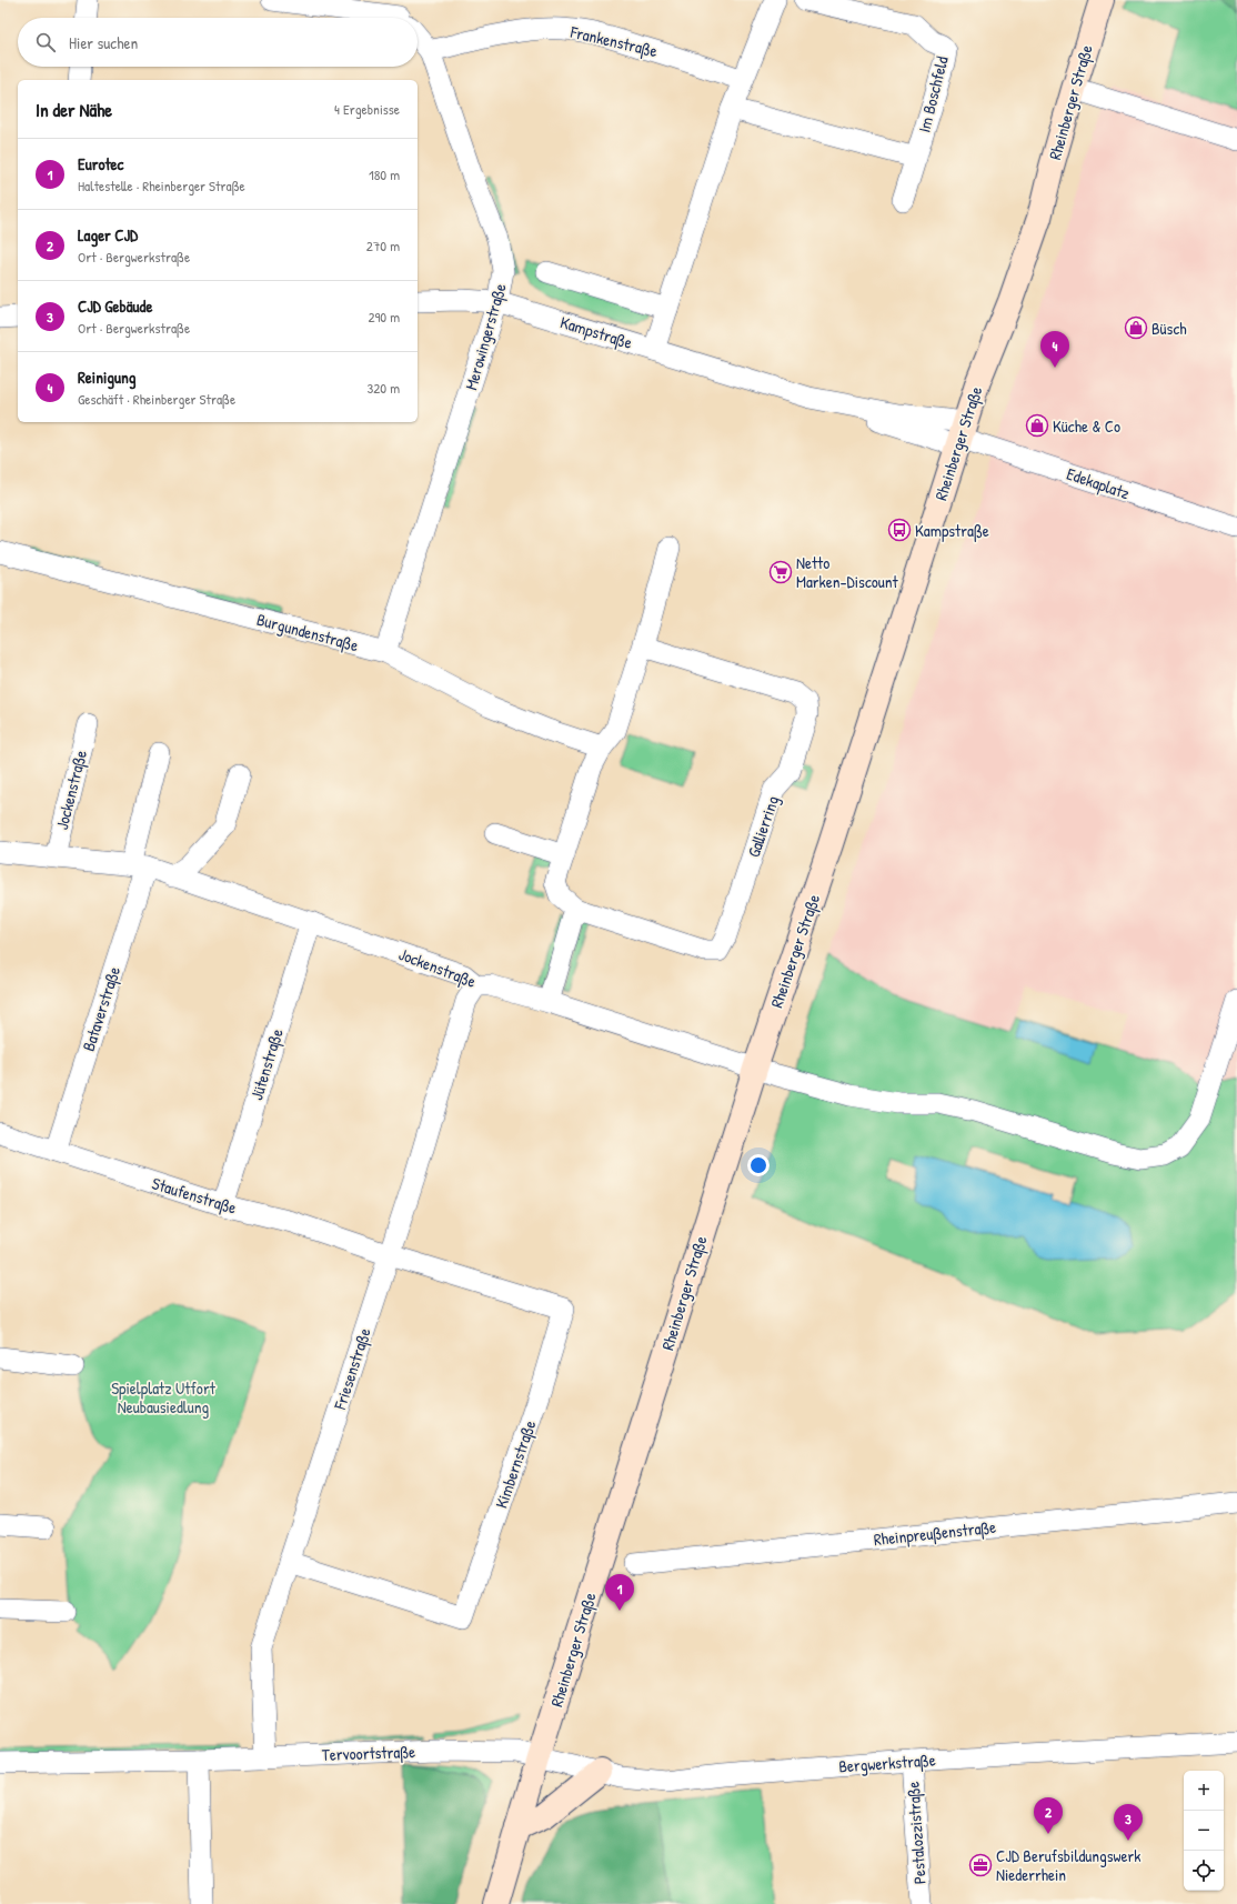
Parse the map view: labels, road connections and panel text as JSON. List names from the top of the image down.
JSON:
{
  "streets": {
    "main road": ["Rheinberger Straße"],
    "street": [
      "Frankenstraße",
      "Im Boschfeld",
      "Kampstraße",
      "Merowingerstraße",
      "Edekaplatz",
      "Burgundenstraße",
      "Jockenstraße",
      "Gallierring",
      "Bataverstraße",
      "Jütenstraße",
      "Staufenstraße",
      "Friesenstraße",
      "Kimbernstraße",
      "Rheinpreußenstraße",
      "Tervoortstraße",
      "Bergwerkstraße",
      "Pestalozzistraße"
    ]
  },
  "crossings": [
    ["Frankenstraße", "Merowingerstraße"],
    ["Rheinberger Straße", "Kampstraße"],
    ["Rheinberger Straße", "Edekaplatz"],
    ["Rheinberger Straße", "Jockenstraße"],
    ["Rheinberger Straße", "Tervoortstraße"],
    ["Rheinberger Straße", "Bergwerkstraße"],
    ["Kampstraße", "Merowingerstraße"],
    ["Kampstraße", "Edekaplatz"],
    ["Merowingerstraße", "Burgundenstraße"],
    ["Burgundenstraße", "Gallierring"],
    ["Jockenstraße", "Bataverstraße"],
    ["Jockenstraße", "Jütenstraße"],
    ["Jockenstraße", "Friesenstraße"],
    ["Bataverstraße", "Staufenstraße"],
    ["Jütenstraße", "Staufenstraße"],
    ["Staufenstraße", "Friesenstraße"],
    ["Staufenstraße", "Kimbernstraße"],
    ["Friesenstraße", "Kimbernstraße"],
    ["Friesenstraße", "Tervoortstraße"],
    ["Tervoortstraße", "Bergwerkstraße"],
    ["Bergwerkstraße", "Pestalozzistraße"]
  ],
  "parks": ["Spielplatz Utfort Neubausiedlung"],
  "places": {
    "shop": ["Büsch", "Küche & Co"],
    "bus stop": ["Kampstraße"],
    "supermarket": ["Netto Marken-Discount"],
    "office": ["CJD Berufsbildungswerk Niederrhein"]
  },
  "page": {
    "search": "Hier suchen",
    "heading": ["In der Nähe", "4 Ergebnisse"],
    "list": [
      {
        "mark": "1",
        "name": "Eurotec",
        "note": "Haltestelle · Rheinberger Straße",
        "value": "180 m"
      },
      {
        "mark": "2",
        "name": "Lager CJD",
        "note": "Ort · Bergwerkstraße",
        "value": "270 m"
      },
      {
        "mark": "3",
        "name": "CJD Gebäude",
        "note": "Ort · Bergwerkstraße",
        "value": "290 m"
      },
      {
        "mark": "4",
        "name": "Reinigung",
        "note": "Geschäft · Rheinberger Straße",
        "value": "320 m"
      }
    ],
    "pins": [
      "4",
      "1",
      "2",
      "3"
    ],
    "map_buttons": ["+", "−"]
  }
}
